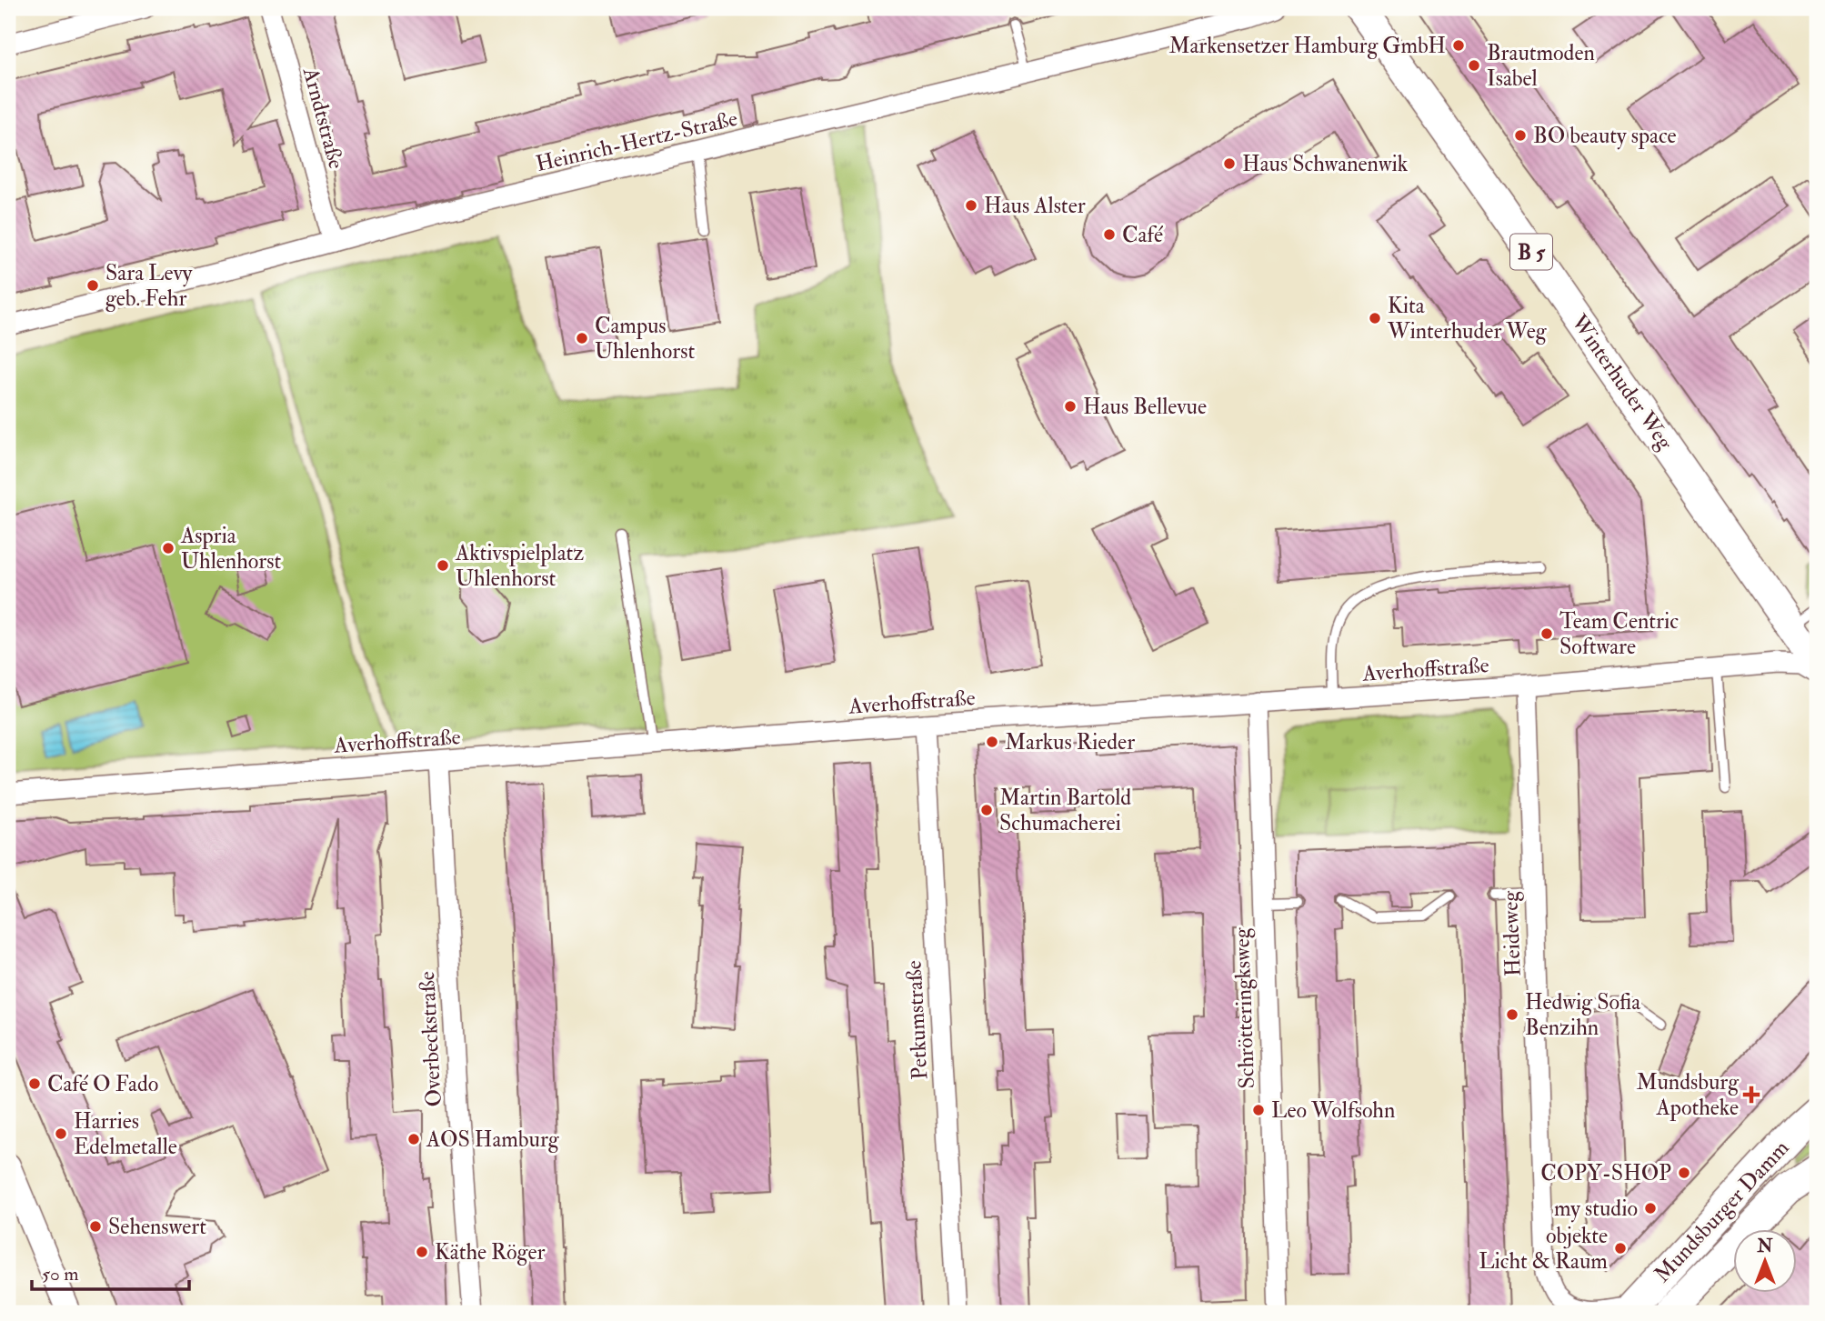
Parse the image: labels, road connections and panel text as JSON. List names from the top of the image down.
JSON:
{
  "streets": {
    "main road": ["B 5", "Winterhuder Weg", "Mundsburger Damm"],
    "street": [
      "Arndtstraße",
      "Heinrich-Hertz-Straße",
      "Averhoffstraße",
      "Heideweg",
      "Schrötteringksweg",
      "Petkumstraße",
      "Overbeckstraße"
    ]
  },
  "crossings": [
    ["Arndtstraße", "Heinrich-Hertz-Straße"],
    ["Averhoffstraße", "Heideweg"],
    ["Averhoffstraße", "Schrötteringksweg"],
    ["Averhoffstraße", "Petkumstraße"],
    ["Averhoffstraße", "Overbeckstraße"],
    ["Heideweg", "Mundsburger Damm"]
  ],
  "places": {
    "other": [
      "Markensetzer Hamburg GmbH",
      "Brautmoden Isabel",
      "BO beauty space",
      "Haus Schwanenwik",
      "Haus Alster",
      "Café",
      "Sara Levy geb. Fehr",
      "Kita Winterhuder Weg",
      "Campus Uhlenhorst",
      "Haus Bellevue",
      "Aspria Uhlenhorst",
      "Aktivspielplatz Uhlenhorst",
      "Team Centric Software",
      "Markus Rieder",
      "Martin Bartold Schumacherei",
      "Hedwig Sofia Benzihn",
      "Café O Fado",
      "Leo Wolfsohn",
      "Harries Edelmetalle",
      "AOS Hamburg",
      "COPY-SHOP",
      "my studio",
      "Sehenswert",
      "objekte Licht & Raum",
      "Käthe Röger"
    ],
    "health": ["Mundsburg Apotheke"]
  },
  "scale_bar": "50 m",
  "north": "top"
}
